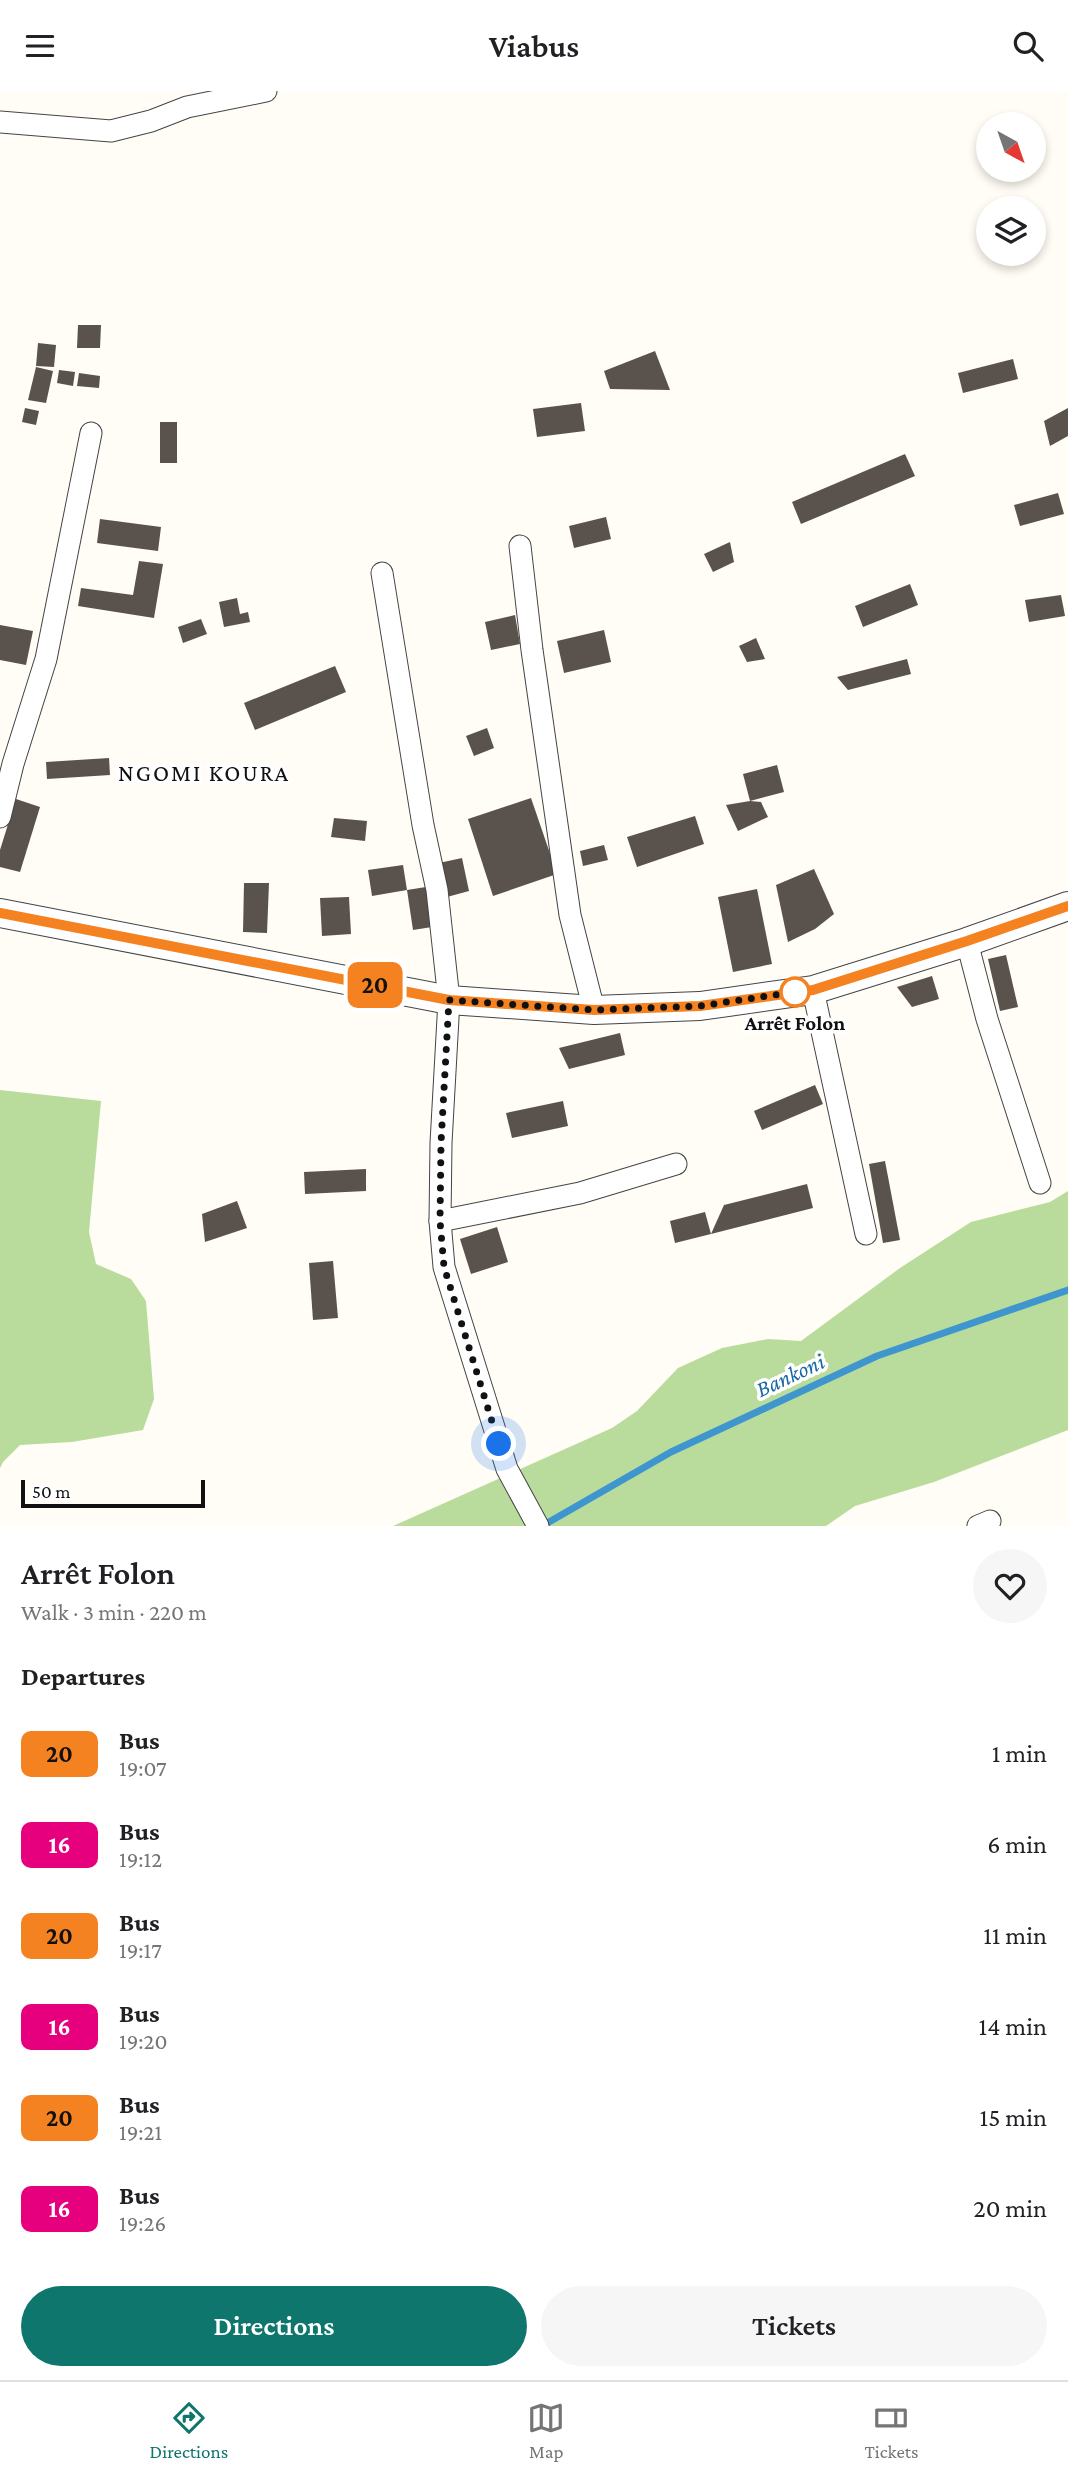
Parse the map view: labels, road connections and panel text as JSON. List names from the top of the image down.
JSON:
{
  "districts": ["NGOMI KOURA"],
  "water": ["Bankoni"],
  "places": ["Arrêt Folon"],
  "lines": ["bus line 20"],
  "scale_bar": "50 m",
  "north": "bottom right",
  "page": {
    "header": "Viabus",
    "on_map": "20",
    "scale": "50 m",
    "heading": [
      ["Arrêt Folon", "Walk · 3 min · 220 m"],
      "Departures"
    ],
    "list": [
      {
        "mark": "20",
        "name": "Bus",
        "note": "19:07",
        "value": "1 min"
      },
      {
        "mark": "16",
        "name": "Bus",
        "note": "19:12",
        "value": "6 min"
      },
      {
        "mark": "20",
        "name": "Bus",
        "note": "19:17",
        "value": "11 min"
      },
      {
        "mark": "16",
        "name": "Bus",
        "note": "19:20",
        "value": "14 min"
      },
      {
        "mark": "20",
        "name": "Bus",
        "note": "19:21",
        "value": "15 min"
      },
      {
        "mark": "16",
        "name": "Bus",
        "note": "19:26",
        "value": "20 min"
      }
    ],
    "buttons": ["Directions", "Tickets"],
    "tabs": ["Directions", "Map", "Tickets"]
  }
}
